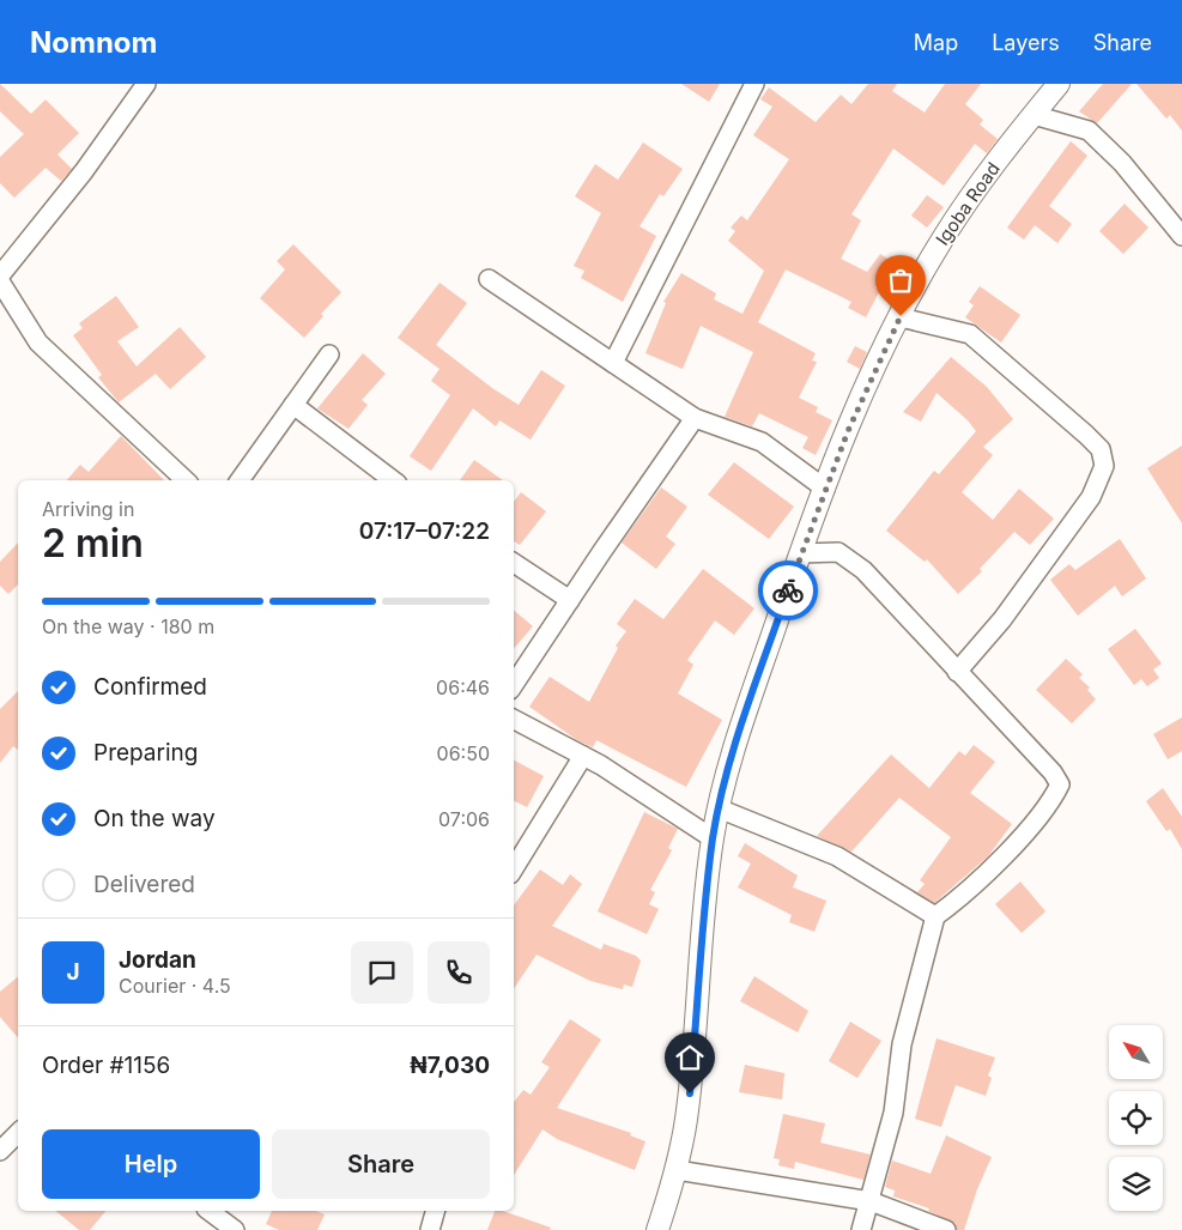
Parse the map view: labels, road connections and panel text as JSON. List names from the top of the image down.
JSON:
{
  "streets": {
    "street": ["Igoba Road"]
  },
  "north": "top left",
  "page": {
    "header": "Nomnom",
    "nav": ["Map", "Layers", "Share"],
    "heading": ["2 min", "Arriving in", "07:17–07:22"],
    "panel": [
      "Jordan",
      "Courier · 4.5",
      "Order #1156",
      "₦7,030"
    ],
    "bar": "On the way · 180 m",
    "list": [
      ["Confirmed", "06:46"],
      ["Preparing", "06:50"],
      ["On the way", "07:06"],
      "Delivered"
    ],
    "round": "J",
    "buttons": ["Help", "Share"]
  }
}
